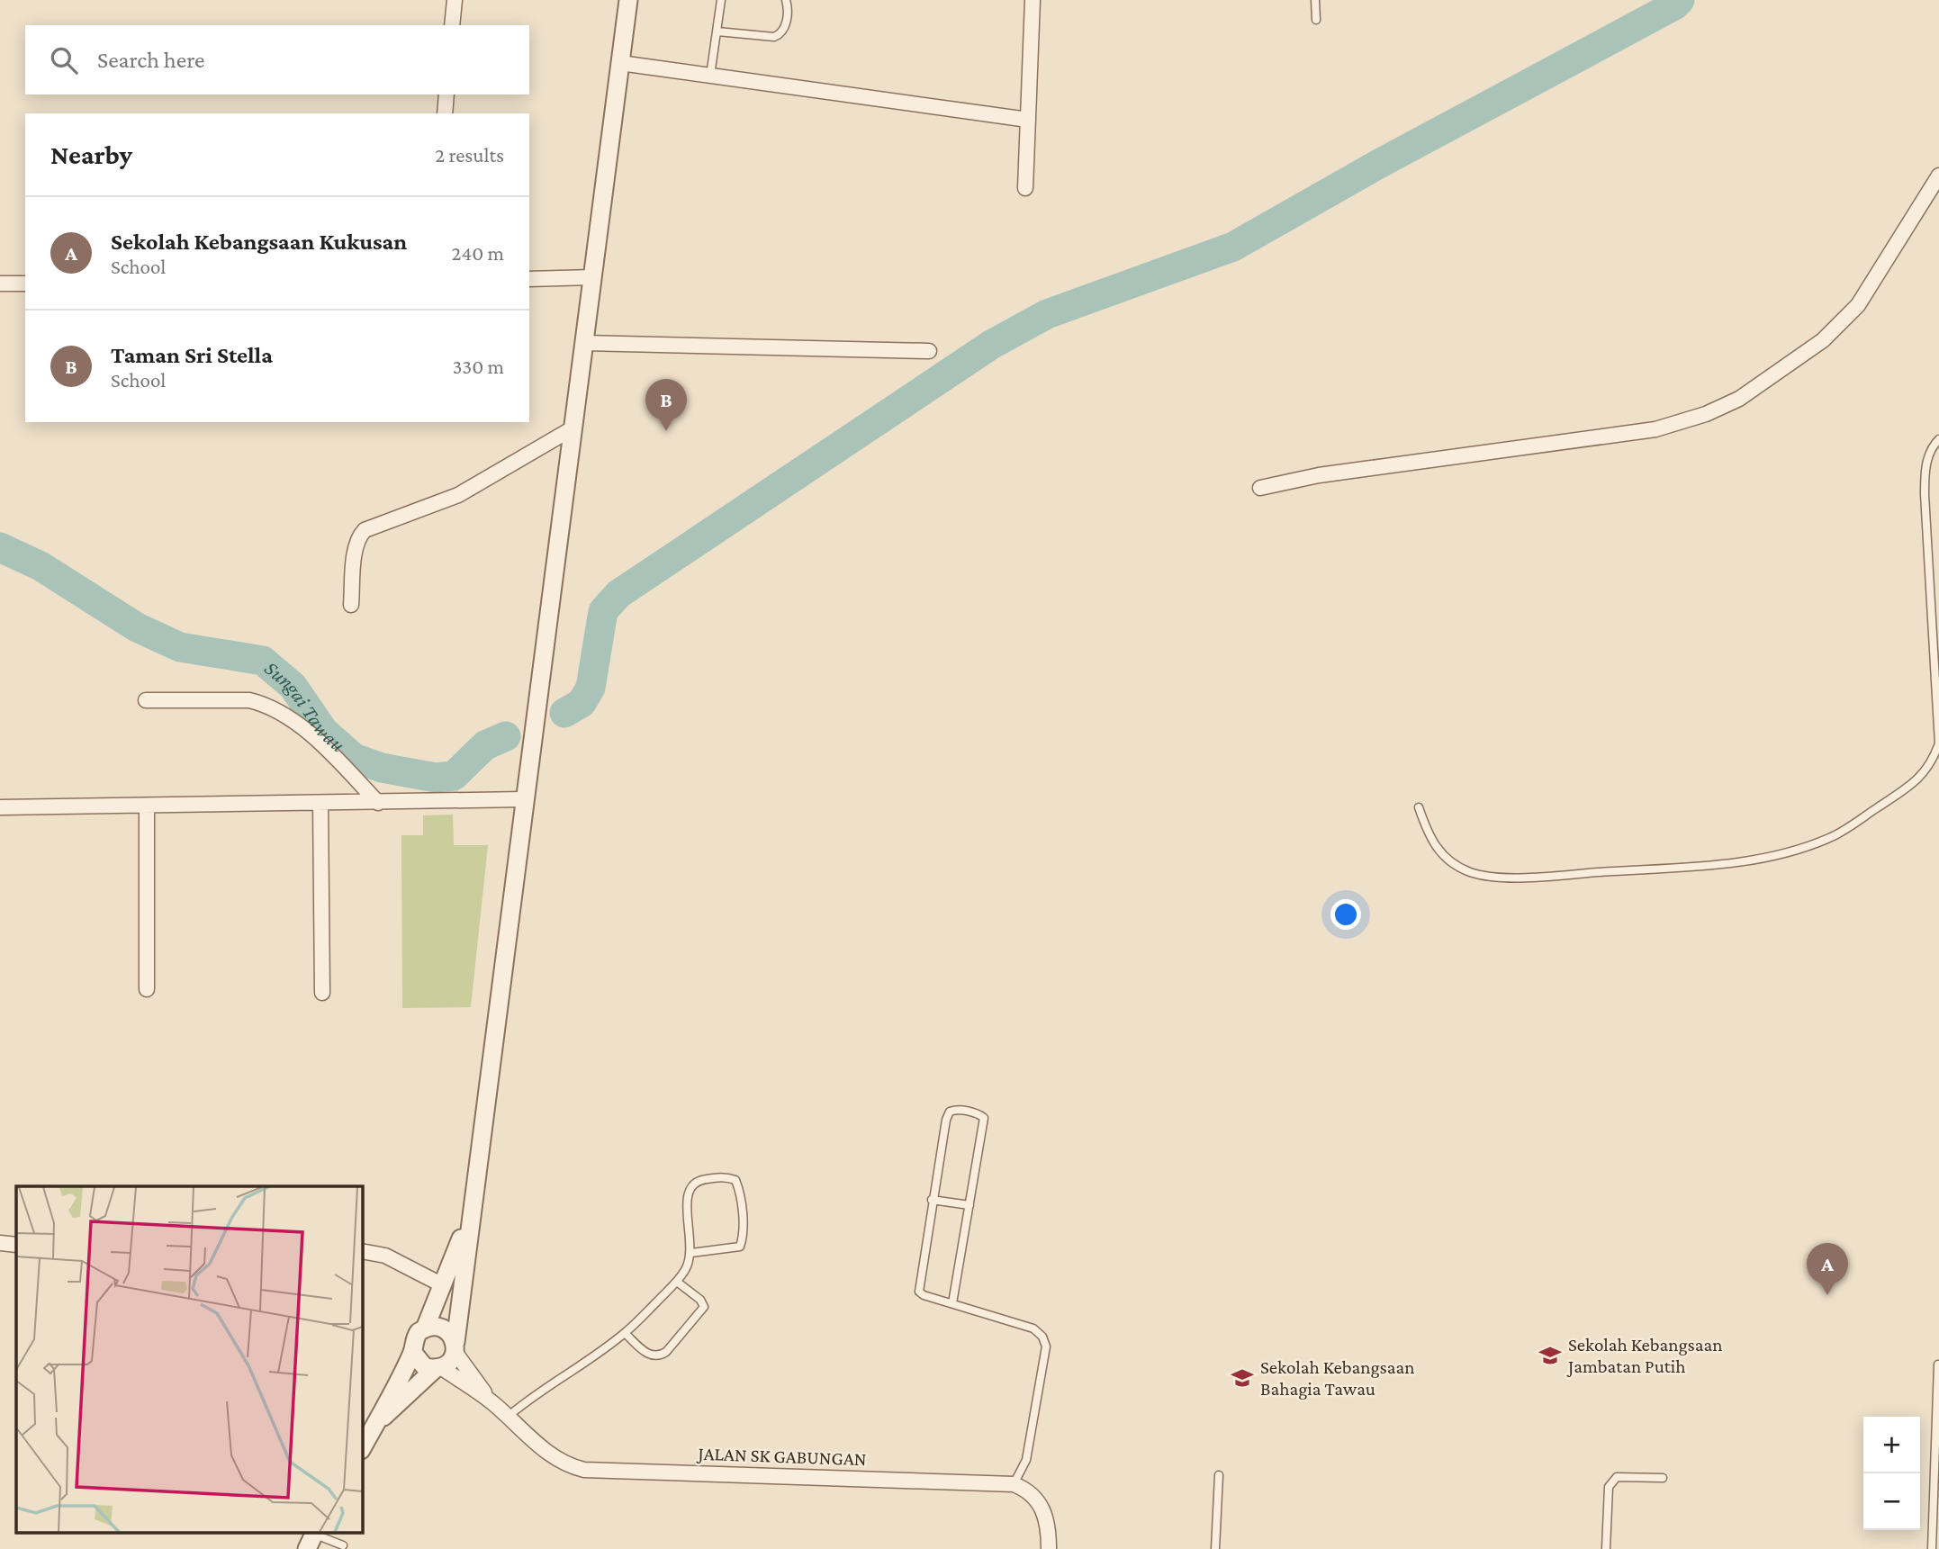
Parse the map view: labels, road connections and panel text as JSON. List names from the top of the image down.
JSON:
{
  "streets": {
    "street": ["JALAN SK GABUNGAN"]
  },
  "water": ["Sungai Tawau"],
  "places": {
    "school or university": ["Sekolah Kebangsaan Jambatan Putih", "Sekolah Kebangsaan Bahagia Tawau"]
  },
  "page": {
    "search": "Search here",
    "heading": ["Nearby", "2 results"],
    "list": [
      {
        "mark": "A",
        "name": "Sekolah Kebangsaan Kukusan",
        "note": "School",
        "value": "240 m"
      },
      {
        "mark": "B",
        "name": "Taman Sri Stella",
        "note": "School",
        "value": "330 m"
      }
    ],
    "pins": ["B", "A"],
    "map_buttons": ["+", "−"]
  }
}
